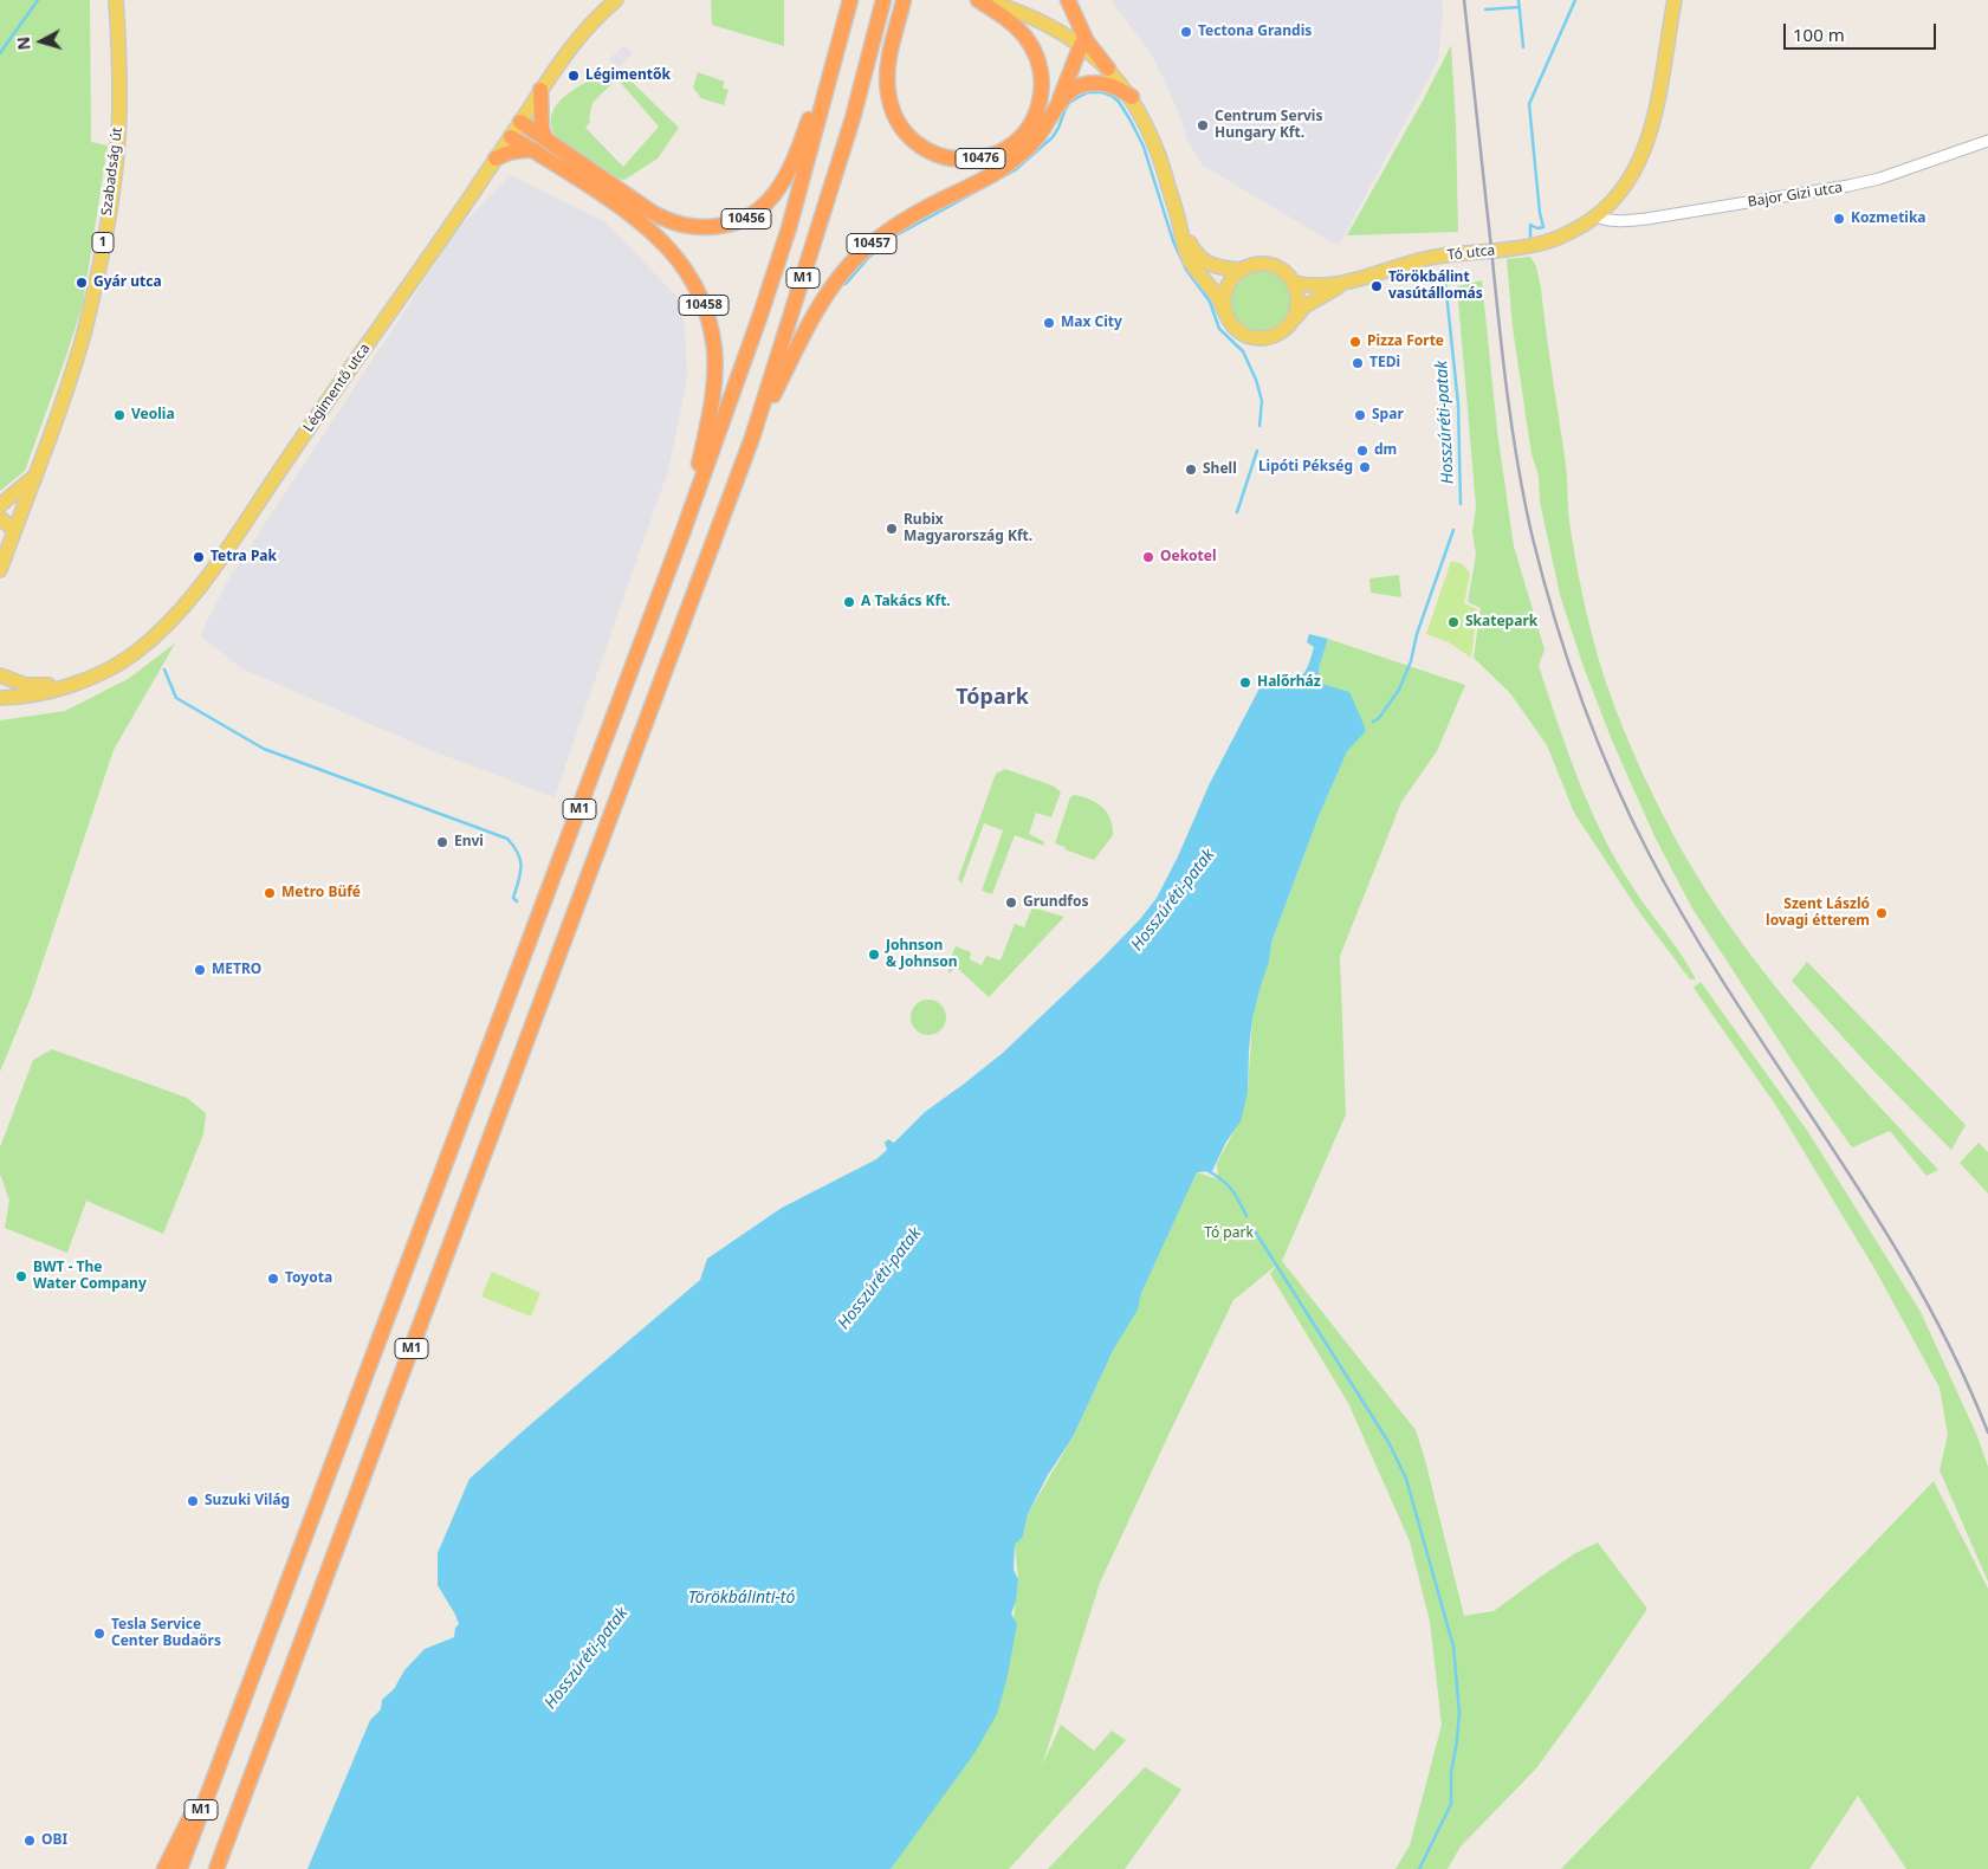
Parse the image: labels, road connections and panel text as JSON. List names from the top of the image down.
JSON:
{
  "streets": {
    "highway": [
      "10476",
      "10456",
      "10457",
      "M1",
      "10458"
    ],
    "main road": [
      "Szabadság út",
      "1",
      "Tó utca",
      "Légimentő utca"
    ],
    "street": ["Bajor Gizi utca"]
  },
  "crossings": [
    ["Szabadság út", "1"],
    ["Bajor Gizi utca", "Tó utca"],
    ["10456", "M1"],
    ["10456", "Légimentő utca"],
    ["10457", "M1"],
    ["M1", "10458"],
    ["10458", "Légimentő utca"]
  ],
  "districts": ["Tópark"],
  "water": ["Hosszúréti-patak", "Törökbálinti-tó"],
  "parks": ["Tó park"],
  "places": [
    "Tectona Grandis",
    "Légimentők",
    "Centrum Servis Hungary Kft.",
    "Kozmetika",
    "Gyár utca",
    "Törökbálint vasútállomás",
    "Max City",
    "Pizza Forte",
    "TEDi",
    "Veolia",
    "Spar",
    "dm",
    "Lipóti Pékség",
    "Shell",
    "Rubix Magyarország Kft.",
    "Tetra Pak",
    "Oekotel",
    "A Takács Kft.",
    "Skatepark",
    "Halőrház",
    "Envi",
    "Metro Büfé",
    "Grundfos",
    "Szent László lovagi étterem",
    "Johnson & Johnson",
    "METRO",
    "BWT - The Water Company",
    "Toyota",
    "Suzuki Világ",
    "Tesla Service Center Budaörs",
    "OBI"
  ],
  "scale_bar": "100 m",
  "north": "left"
}
